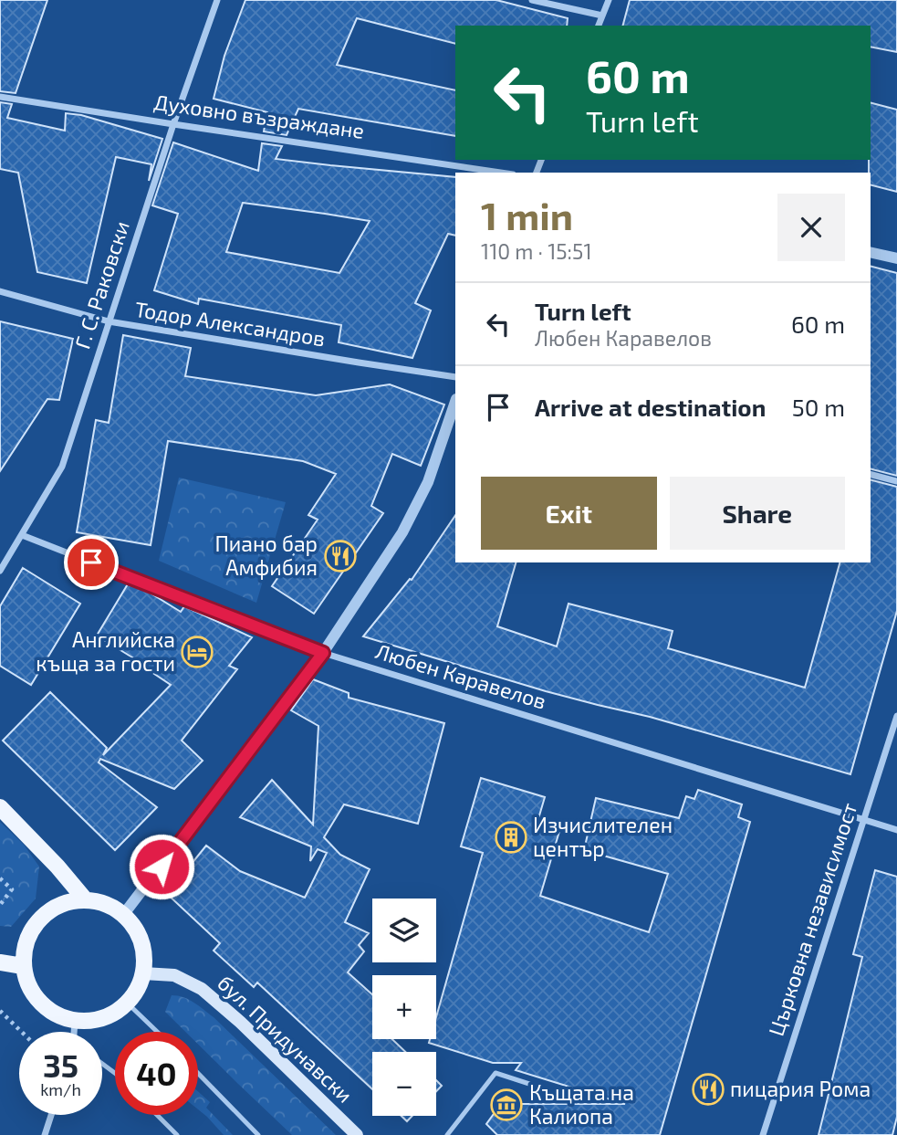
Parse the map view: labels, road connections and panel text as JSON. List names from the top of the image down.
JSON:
{
  "streets": {
    "main road": ["бул. Придунавски"],
    "street": [
      "Духовно възраждане",
      "Г. С. Раковски",
      "Тодор Александров",
      "Любен Каравелов",
      "Църковна независимост"
    ]
  },
  "crossings": [
    ["Духовно възраждане", "Г. С. Раковски"],
    ["Г. С. Раковски", "Тодор Александров"],
    ["Г. С. Раковски", "Любен Каравелов"],
    ["Любен Каравелов", "Църковна независимост"]
  ],
  "places": {
    "restaurant": ["Пиано бар Амфибия", "пицария Рома"],
    "hotel": ["Aнглийска къща за гости"],
    "building": ["Изчислителен център"],
    "museum": ["Къщата на Калиопа"]
  },
  "page": {
    "turn": ["60 m", "Turn left"],
    "heading": ["1 min", "110 m · 15:51"],
    "list": [
      {
        "name": "Turn left",
        "note": "Любен Каравелов",
        "value": "60 m"
      },
      {
        "name": "Arrive at destination",
        "value": "50 m"
      }
    ],
    "buttons": ["Exit", "Share"],
    "map_buttons": ["+", "−"],
    "speed": "35 km/h",
    "limit": "40"
  }
}
